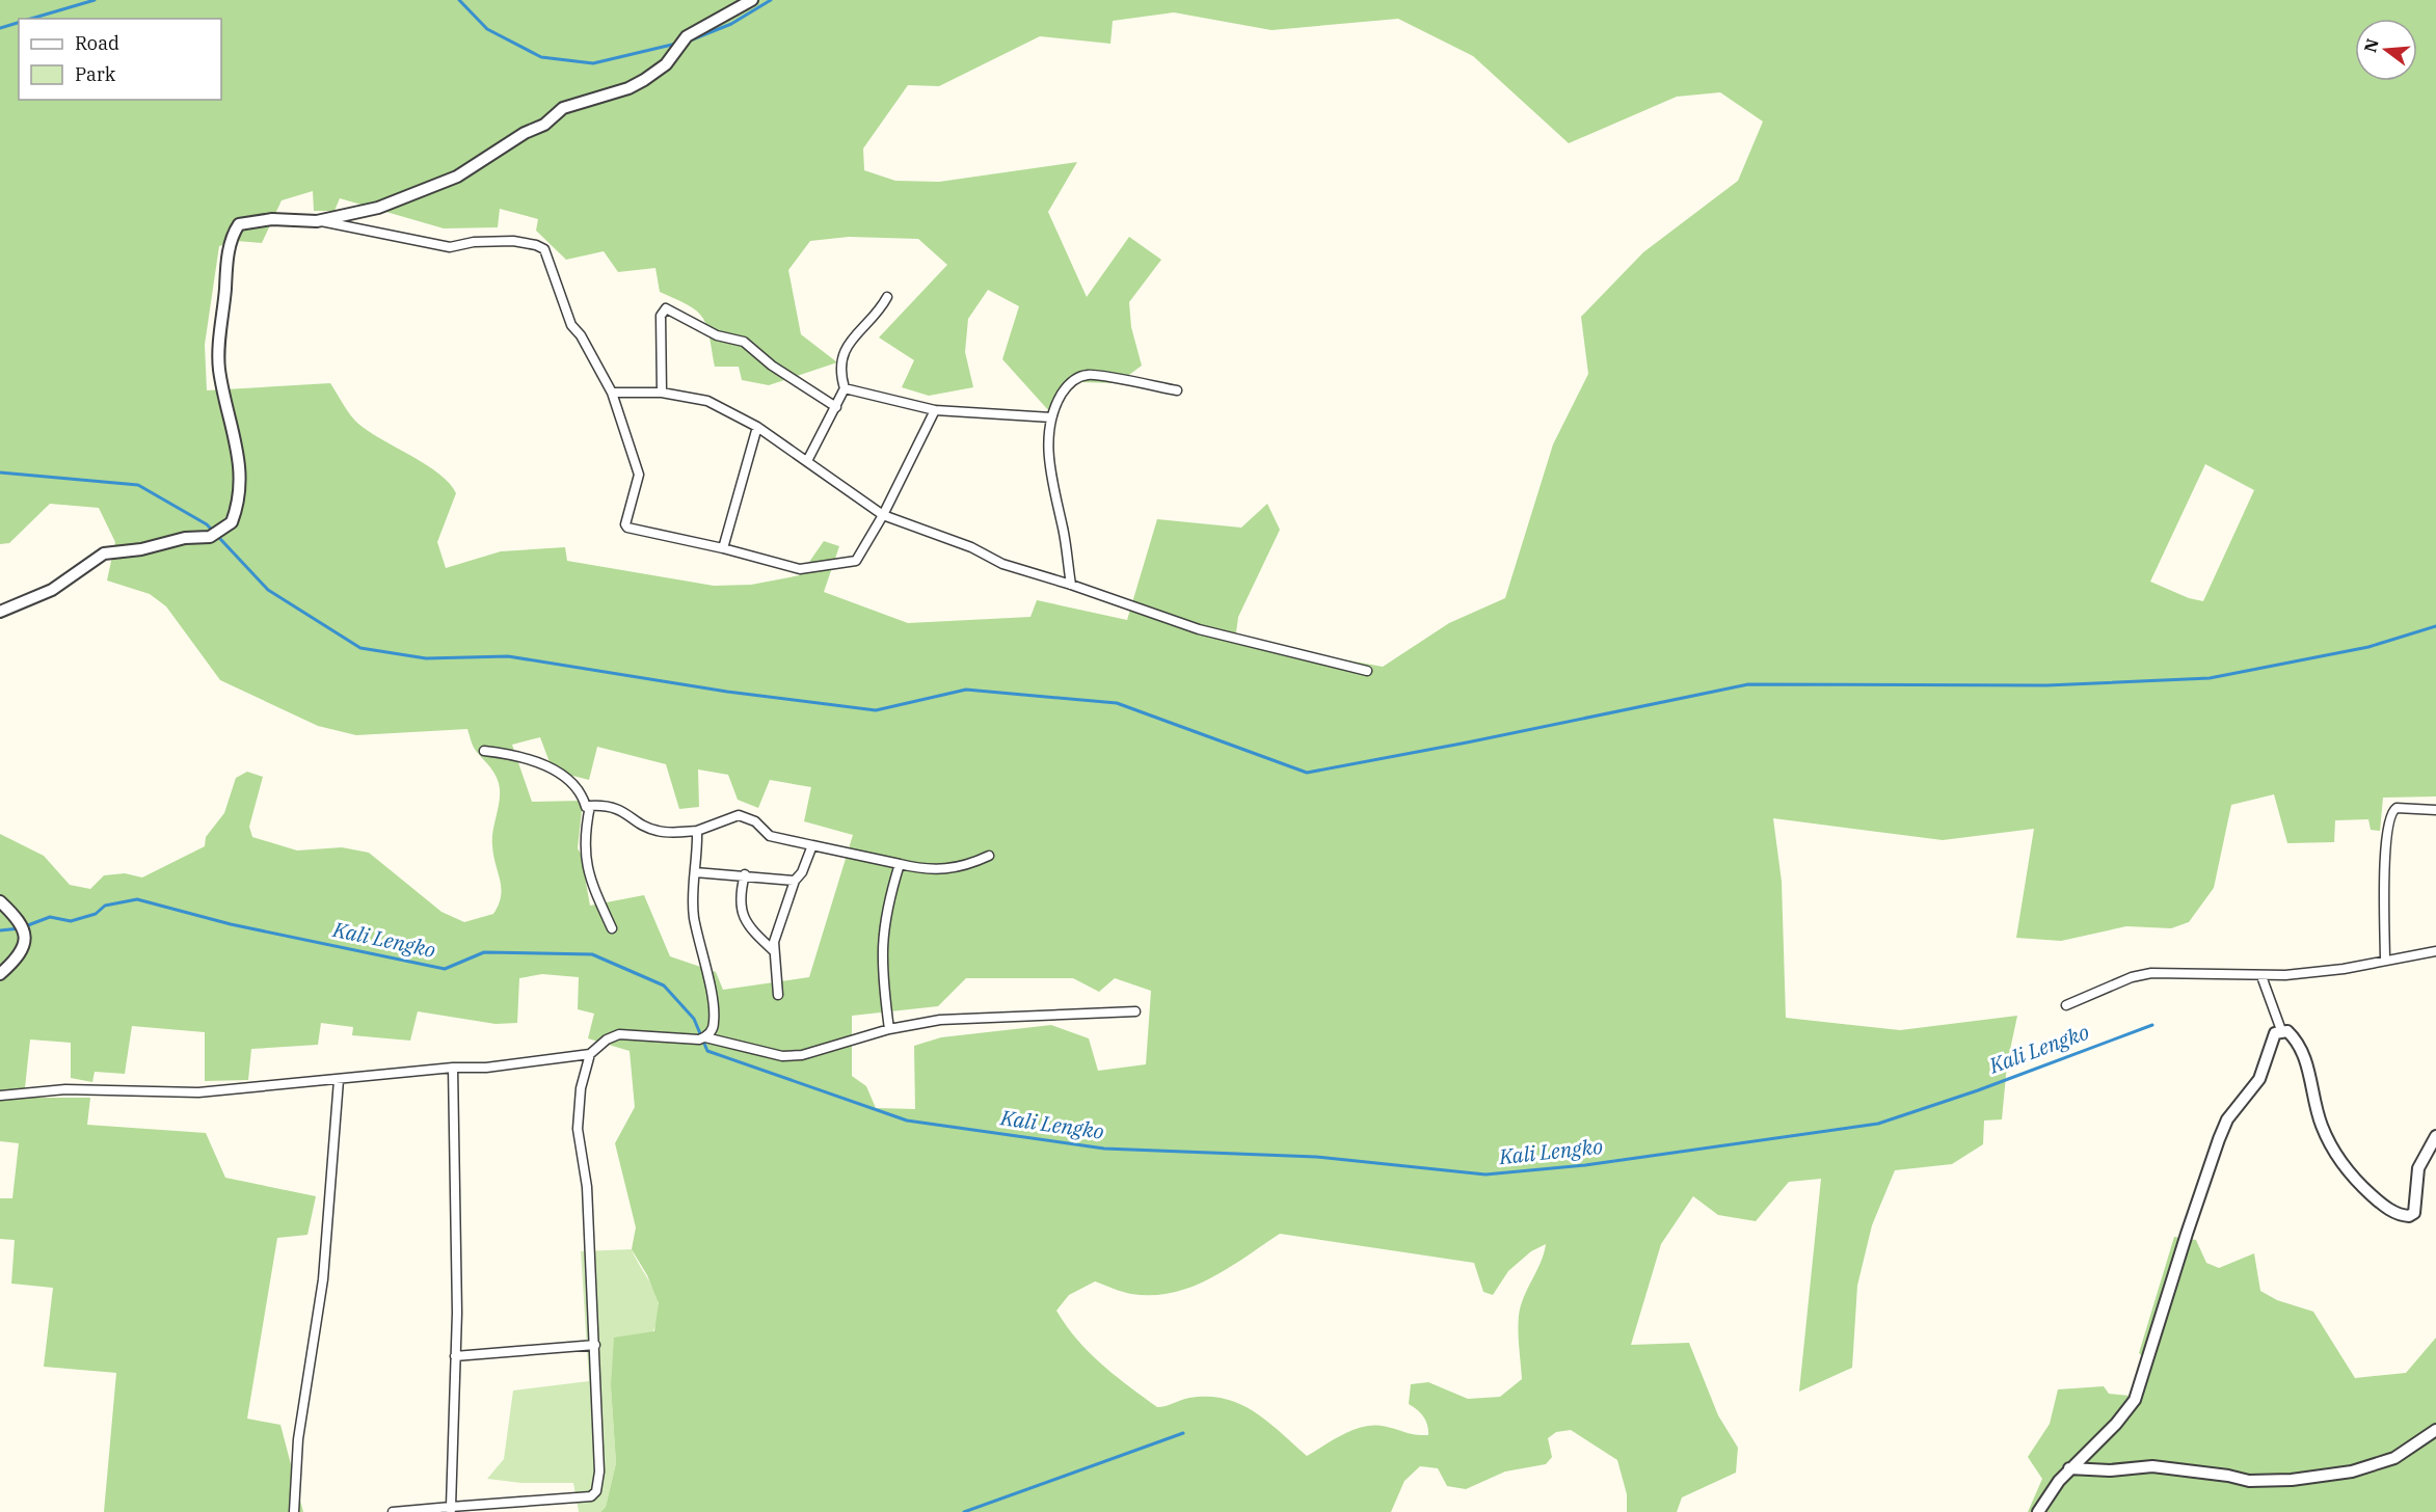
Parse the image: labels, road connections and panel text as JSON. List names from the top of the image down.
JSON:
{
  "water": ["Kali Lengko"],
  "legend": ["Road", "Park"],
  "north": "left"
}
